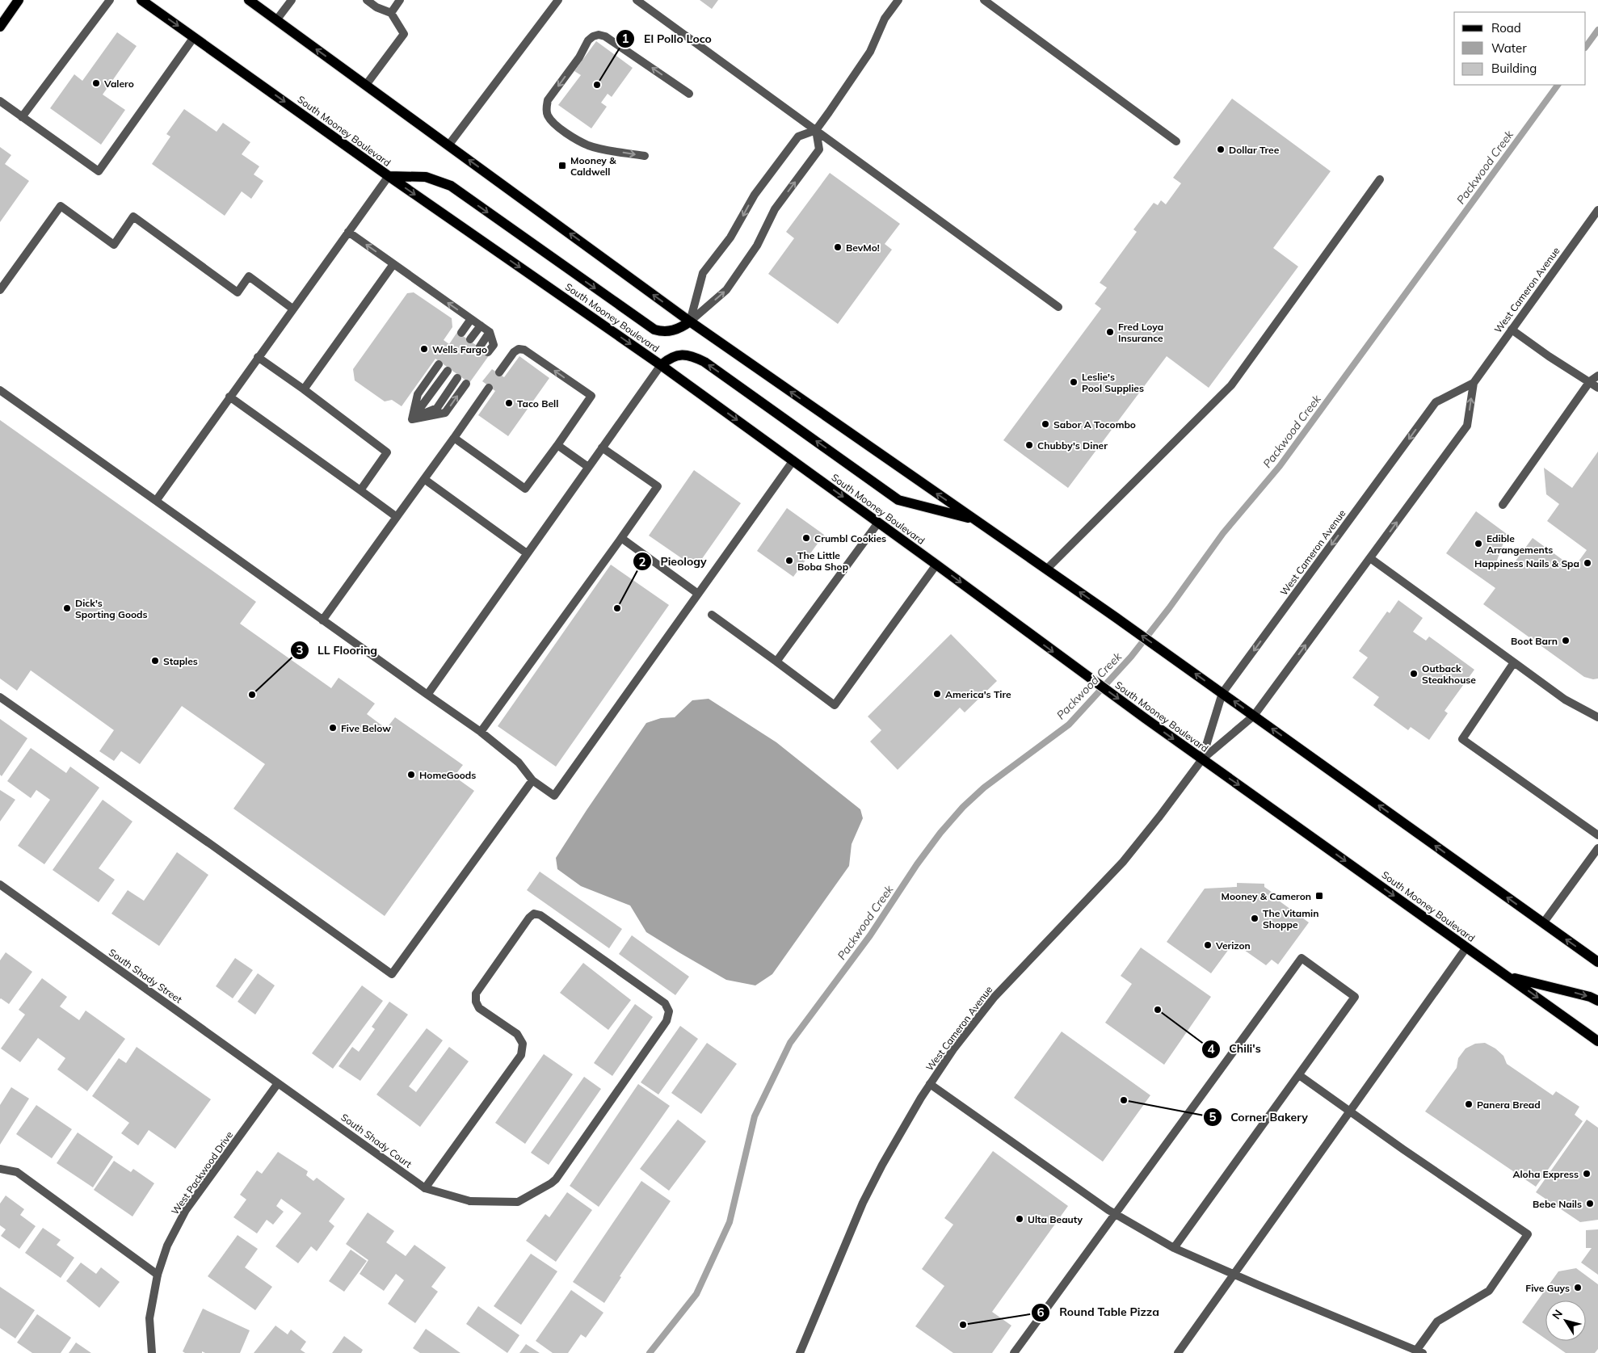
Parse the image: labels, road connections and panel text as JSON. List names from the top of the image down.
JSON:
{
  "streets": {
    "main road": ["South Mooney Boulevard"],
    "street": [
      "West Cameron Avenue",
      "South Shady Street",
      "South Shady Court",
      "West Packwood Drive"
    ]
  },
  "crossings": [
    ["South Mooney Boulevard", "West Cameron Avenue"],
    ["South Shady Street", "South Shady Court"],
    ["South Shady Street", "West Packwood Drive"],
    ["South Shady Court", "West Packwood Drive"]
  ],
  "water": ["Packwood Creek"],
  "places": {
    "other": [
      "Valero",
      "El Pollo Loco",
      "Dollar Tree",
      "BevMo!",
      "Fred Loya Insurance",
      "Wells Fargo",
      "Leslie's Pool Supplies",
      "Taco Bell",
      "Sabor A Tocombo",
      "Chubby's Diner",
      "Crumbl Cookies",
      "Edible Arrangements",
      "The Little Boba Shop",
      "Happiness Nails & Spa",
      "Dick's Sporting Goods",
      "Pieology",
      "Boot Barn",
      "Staples",
      "Outback Steakhouse",
      "America's Tire",
      "LL Flooring",
      "Five Below",
      "HomeGoods",
      "The Vitamin Shoppe",
      "Verizon",
      "Chili's",
      "Corner Bakery",
      "Panera Bread",
      "Aloha Express",
      "Bebe Nails",
      "Ulta Beauty",
      "Five Guys",
      "Round Table Pizza"
    ],
    "transit": ["Mooney & Caldwell", "Mooney & Cameron"]
  },
  "legend": ["Road", "Water", "Building"],
  "north": "top left"
}
